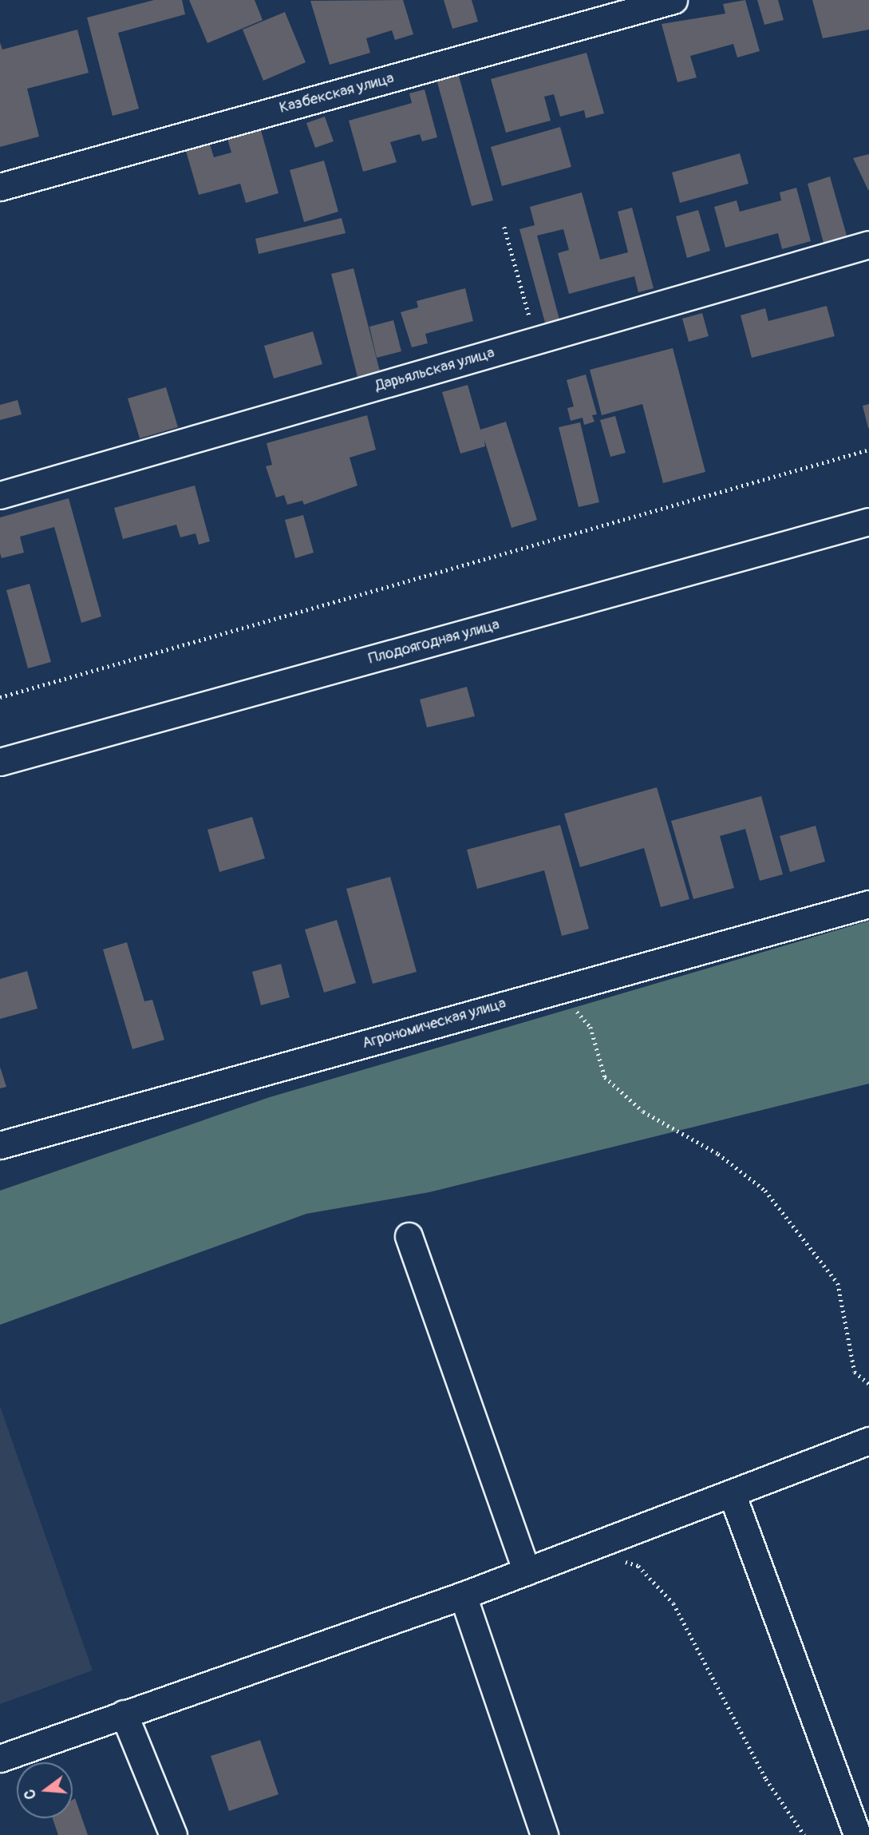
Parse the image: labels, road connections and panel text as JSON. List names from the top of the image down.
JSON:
{
  "streets": {
    "street": [
      "Казбекская улица",
      "Дарьяльская улица",
      "Плодоягодная улица",
      "Агрономическая улица"
    ]
  },
  "north": "left"
}
